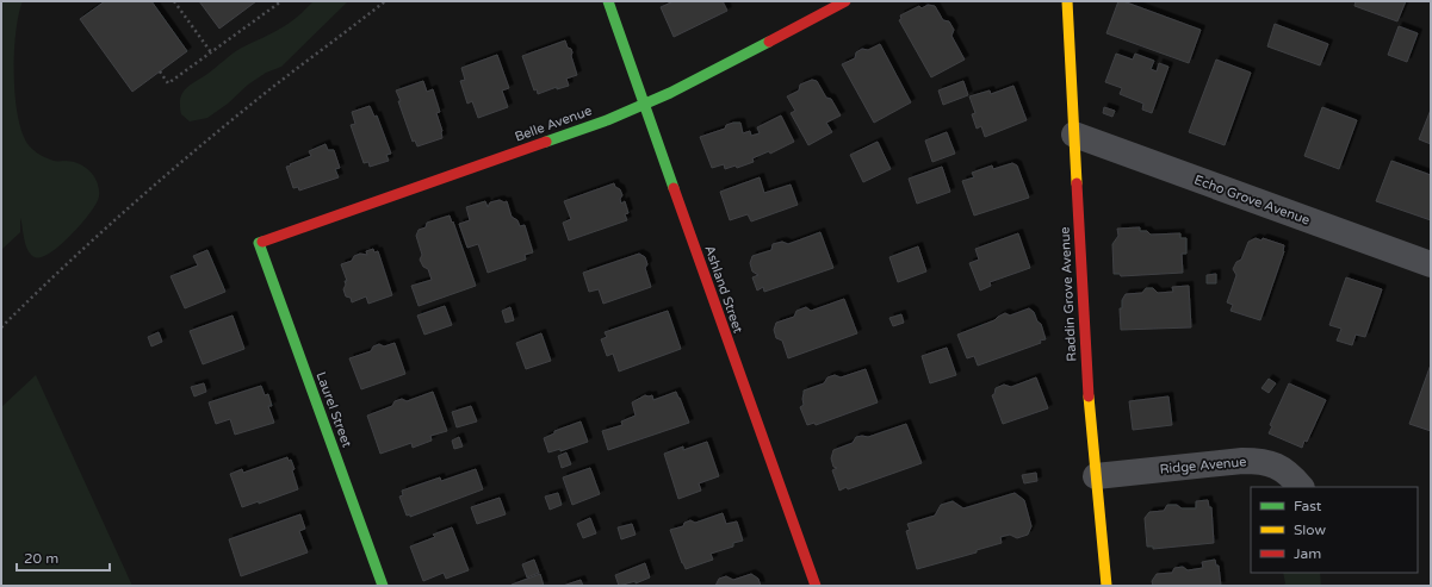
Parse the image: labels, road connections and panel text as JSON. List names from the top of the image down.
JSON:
{
  "streets": {
    "street": [
      "Belle Avenue",
      "Echo Grove Avenue",
      "Ashland Street",
      "Raddin Grove Avenue",
      "Laurel Street",
      "Ridge Avenue"
    ]
  },
  "crossings": [
    ["Belle Avenue", "Ashland Street"],
    ["Belle Avenue", "Laurel Street"],
    ["Echo Grove Avenue", "Raddin Grove Avenue"],
    ["Raddin Grove Avenue", "Ridge Avenue"]
  ],
  "legend": ["Fast", "Slow", "Jam"],
  "scale_bar": "20 m"
}
